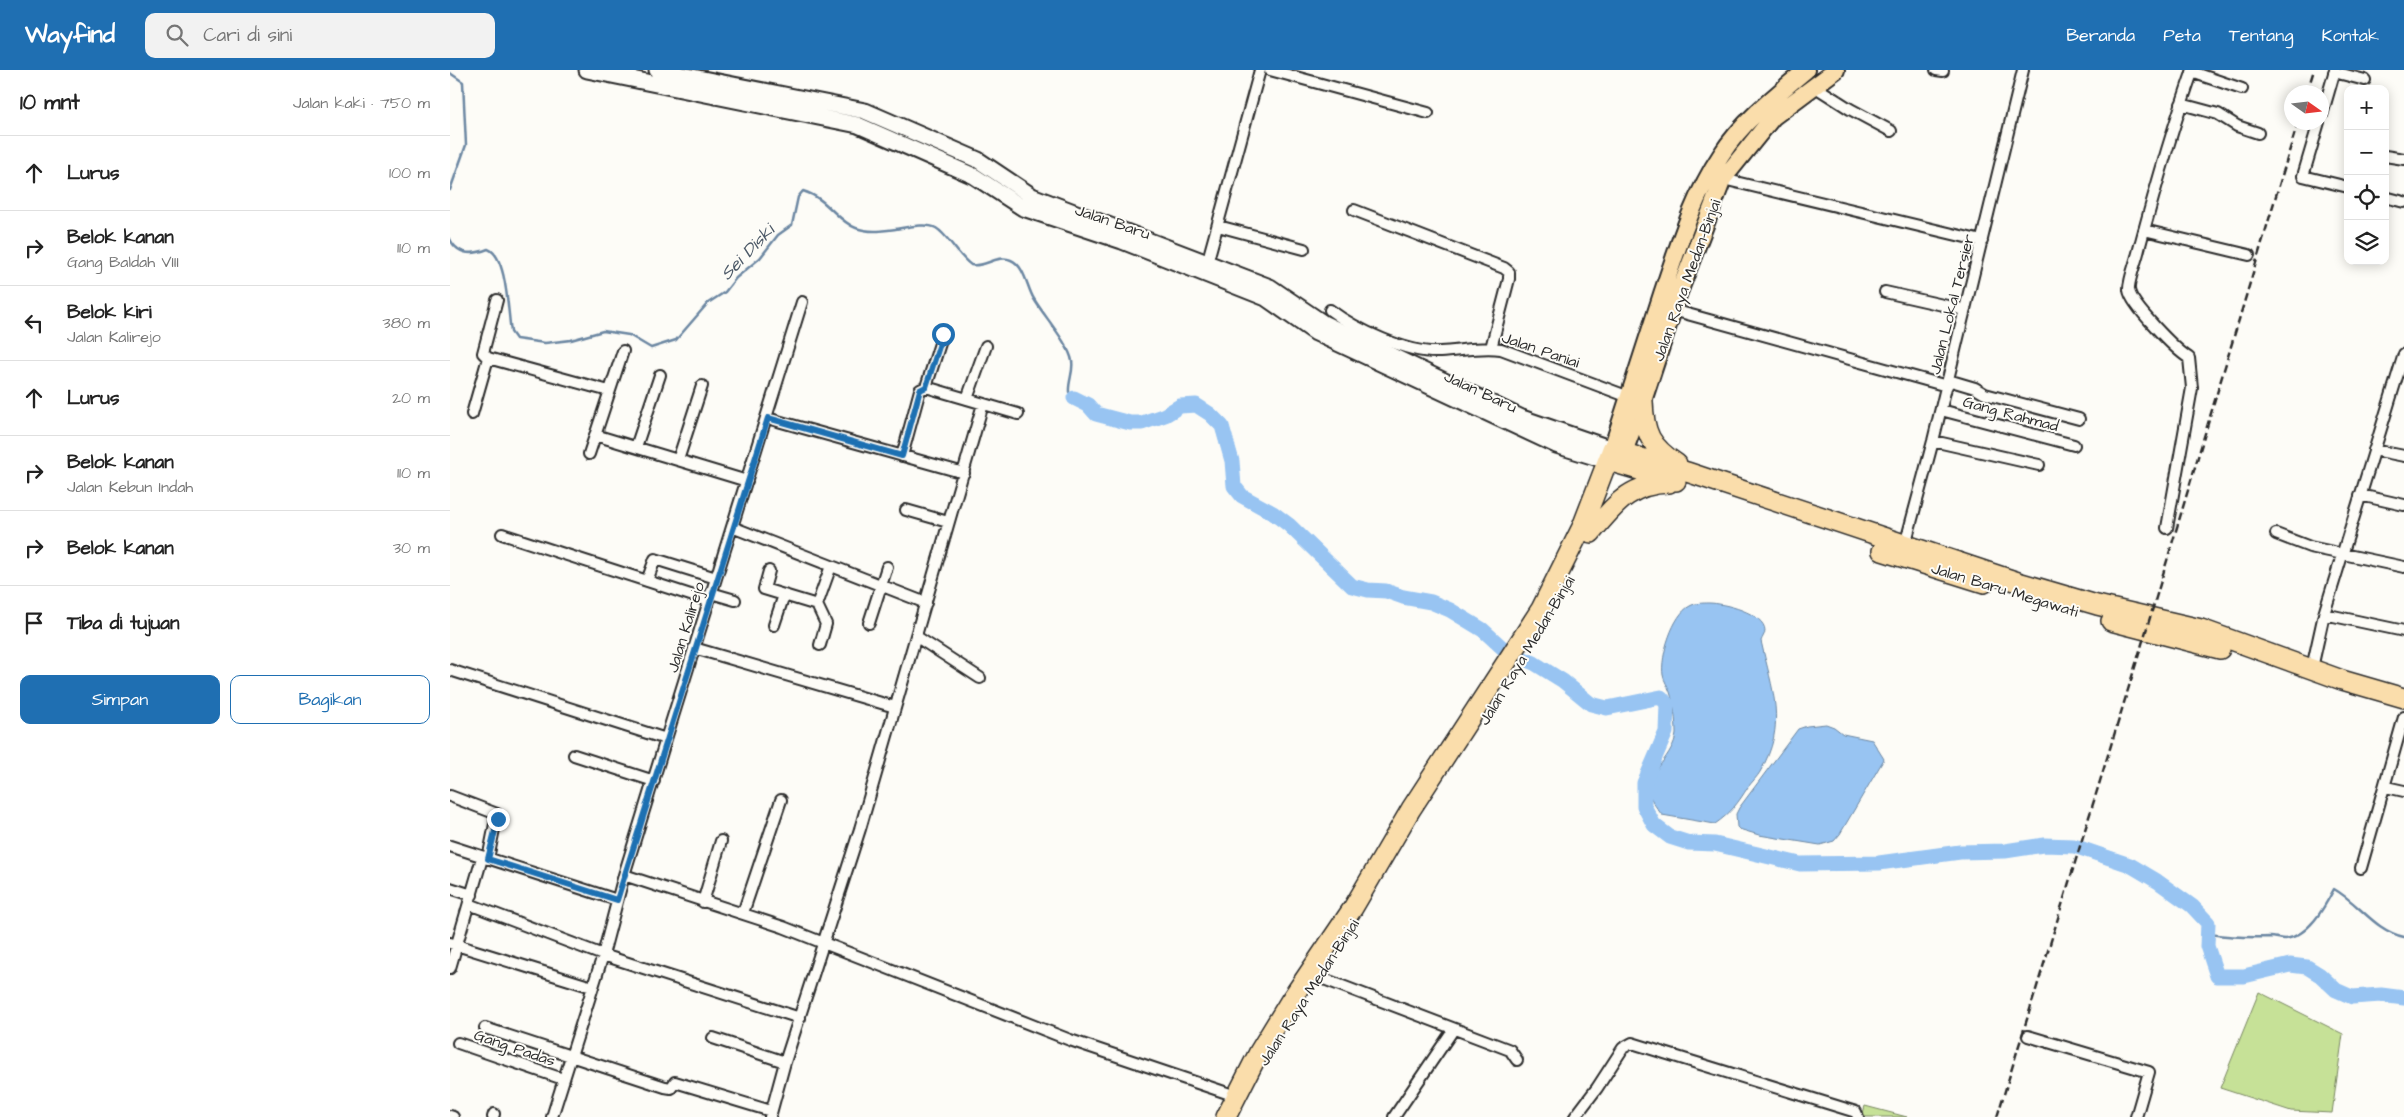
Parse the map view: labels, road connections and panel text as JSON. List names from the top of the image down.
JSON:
{
  "streets": {
    "highway": ["Jalan Raya Medan-Binjai", "Jalan Baru Megawati"],
    "street": [
      "Jalan Baru",
      "Jalan Lokal Tersier",
      "Jalan Paniai",
      "Gang Rahmad",
      "Jalan Kalirejo",
      "Gang Padas"
    ]
  },
  "crossings": [
    ["Jalan Baru", "Jalan Raya Medan-Binjai"],
    ["Jalan Baru", "Jalan Paniai"],
    ["Jalan Baru", "Jalan Baru Megawati"],
    ["Jalan Raya Medan-Binjai", "Jalan Paniai"],
    ["Jalan Raya Medan-Binjai", "Jalan Baru Megawati"],
    ["Jalan Lokal Tersier", "Gang Rahmad"],
    ["Jalan Lokal Tersier", "Jalan Baru Megawati"],
    ["Jalan Kalirejo", "Gang Padas"]
  ],
  "water": ["Sei Diski"],
  "north": "right",
  "page": {
    "header": "Wayfind",
    "search": "Cari di sini",
    "nav": [
      "Beranda",
      "Peta",
      "Tentang",
      "Kontak"
    ],
    "heading": ["10 mnt", "Jalan kaki · 750 m"],
    "map_buttons": ["+", "−"],
    "list": [
      ["Lurus", "100 m"],
      ["Belok kanan", "Gang Baldah VIII", "110 m"],
      ["Belok kiri", "Jalan Kalirejo", "380 m"],
      ["Lurus", "20 m"],
      ["Belok kanan", "Jalan Kebun Indah", "110 m"],
      ["Belok kanan", "30 m"],
      "Tiba di tujuan"
    ],
    "buttons": ["Simpan", "Bagikan"]
  }
}
